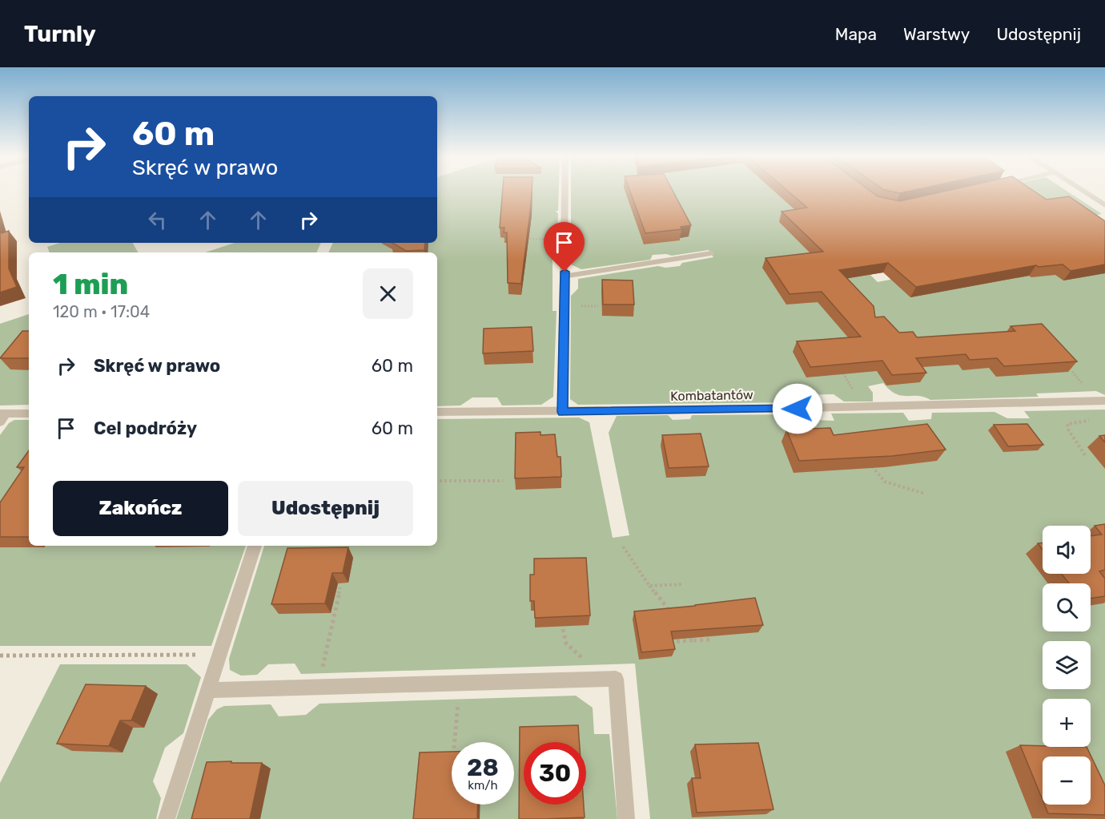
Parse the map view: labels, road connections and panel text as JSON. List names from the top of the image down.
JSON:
{
  "streets": {
    "street": ["Kombatantów"]
  },
  "page": {
    "header": "Turnly",
    "nav": ["Mapa", "Warstwy", "Udostępnij"],
    "turn": ["60 m", "Skręć w prawo"],
    "heading": ["1 min", "120 m · 17:04"],
    "list": [
      {
        "name": "Skręć w prawo",
        "value": "60 m"
      },
      {
        "name": "Cel podróży",
        "value": "60 m"
      }
    ],
    "buttons": ["Zakończ", "Udostępnij"],
    "map_buttons": ["+", "−"],
    "speed": "28 km/h",
    "limit": "30"
  }
}
